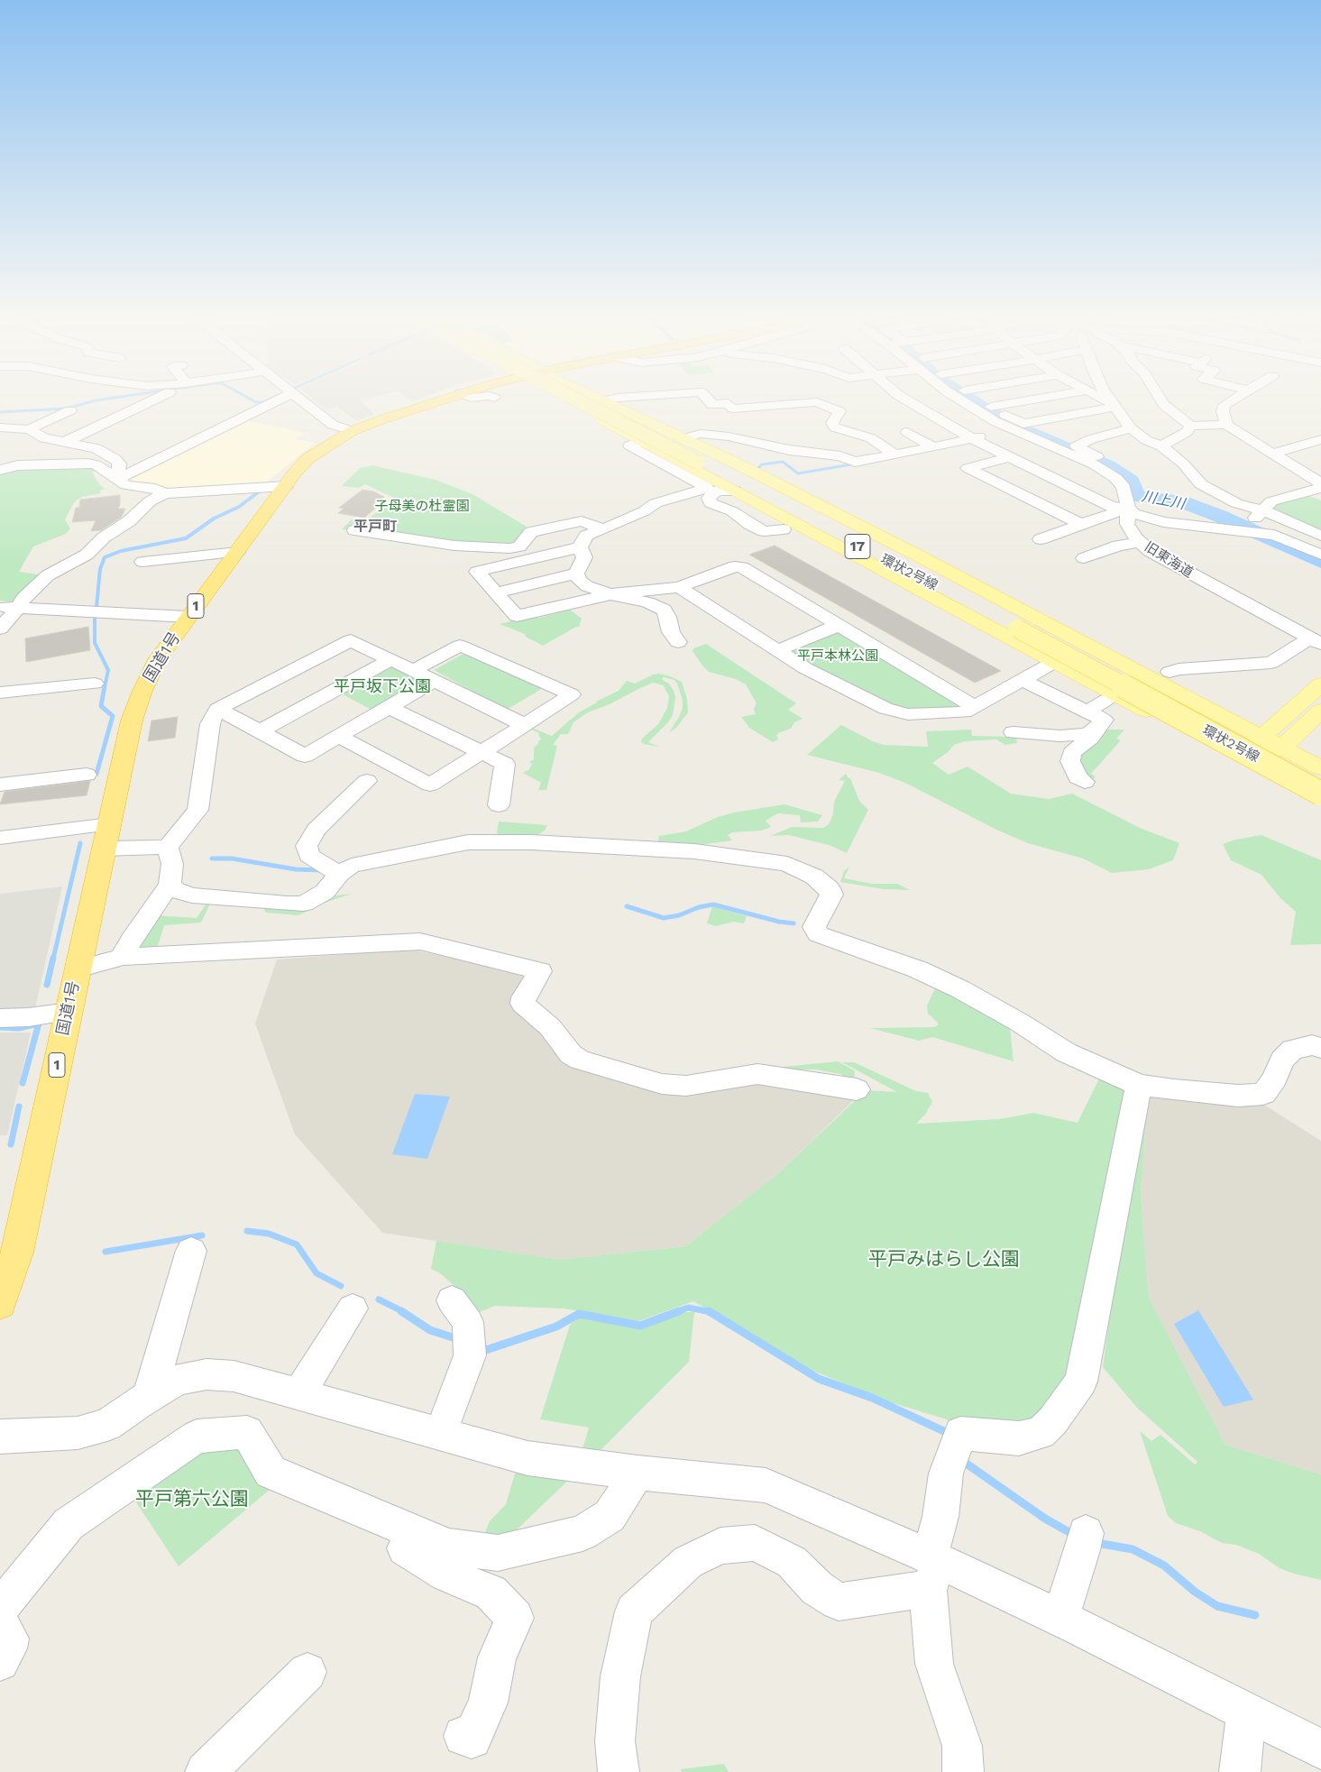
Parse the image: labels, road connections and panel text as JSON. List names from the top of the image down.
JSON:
{
  "streets": {
    "highway": ["1", "国道1号"],
    "main road": ["17", "環状2号線"],
    "street": ["旧東海道"]
  },
  "districts": ["平戸町"],
  "water": ["川上川"],
  "parks": [
    "子母美の杜霊園",
    "平戸本林公園",
    "平戸坂下公園",
    "平戸みはらし公園",
    "平戸第六公園"
  ]
}
